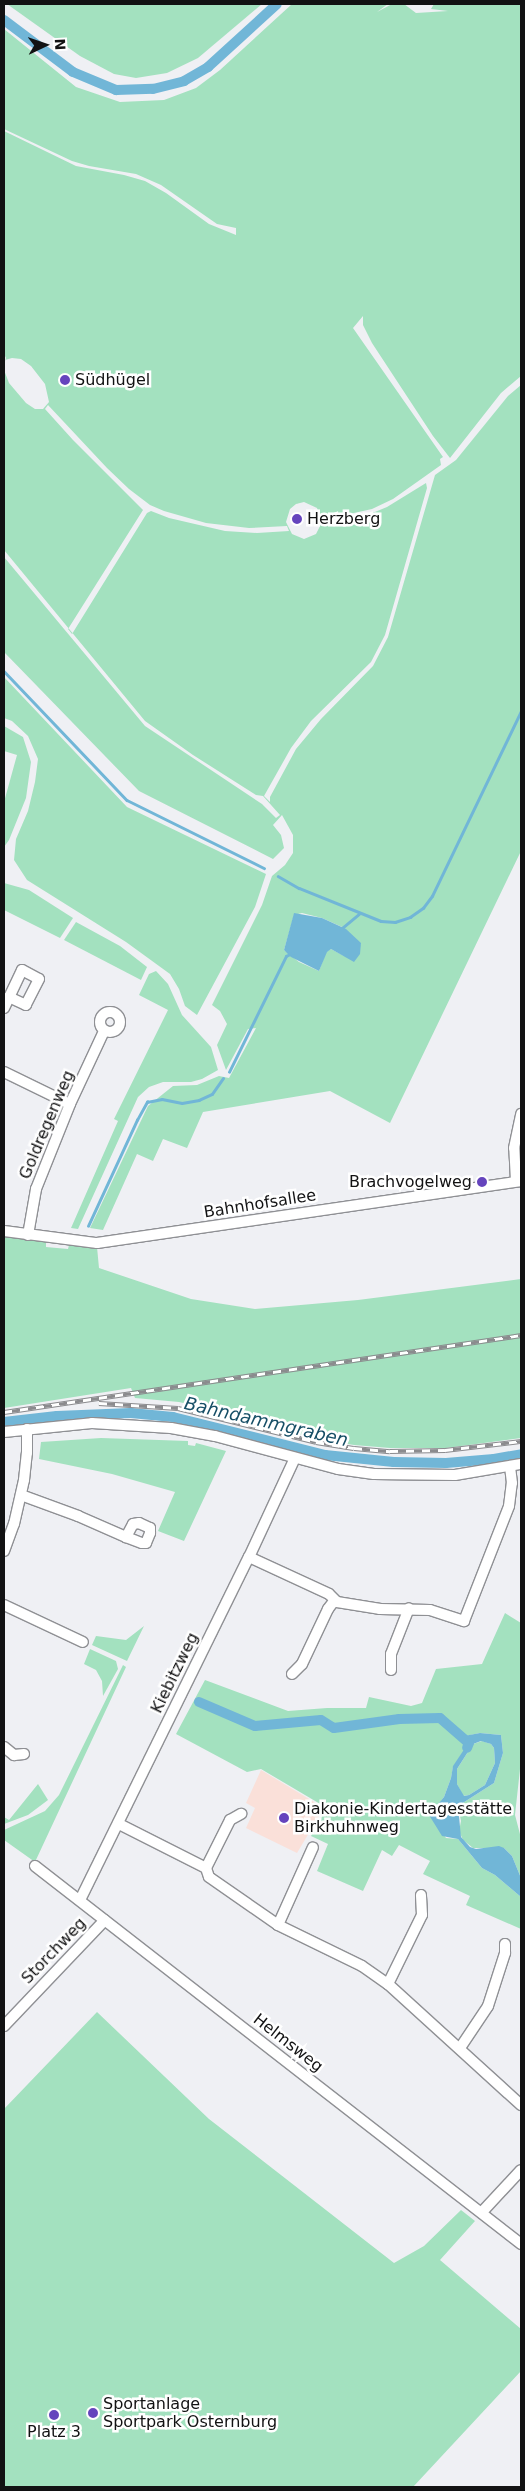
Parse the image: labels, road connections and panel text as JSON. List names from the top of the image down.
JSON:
{
  "streets": {
    "street": [
      "Goldregenweg",
      "Bahnhofsallee",
      "Kiebitzweg",
      "Storchweg",
      "Helmsweg"
    ]
  },
  "crossings": [
    ["Goldregenweg", "Bahnhofsallee"],
    ["Kiebitzweg", "Helmsweg"],
    ["Storchweg", "Helmsweg"]
  ],
  "water": ["Bahndammgraben"],
  "places": [
    "Südhügel",
    "Herzberg",
    "Brachvogelweg",
    "Diakonie-Kindertagesstätte Birkhuhnweg",
    "Sportanlage Sportpark Osternburg",
    "Platz 3"
  ],
  "north": "right"
}
